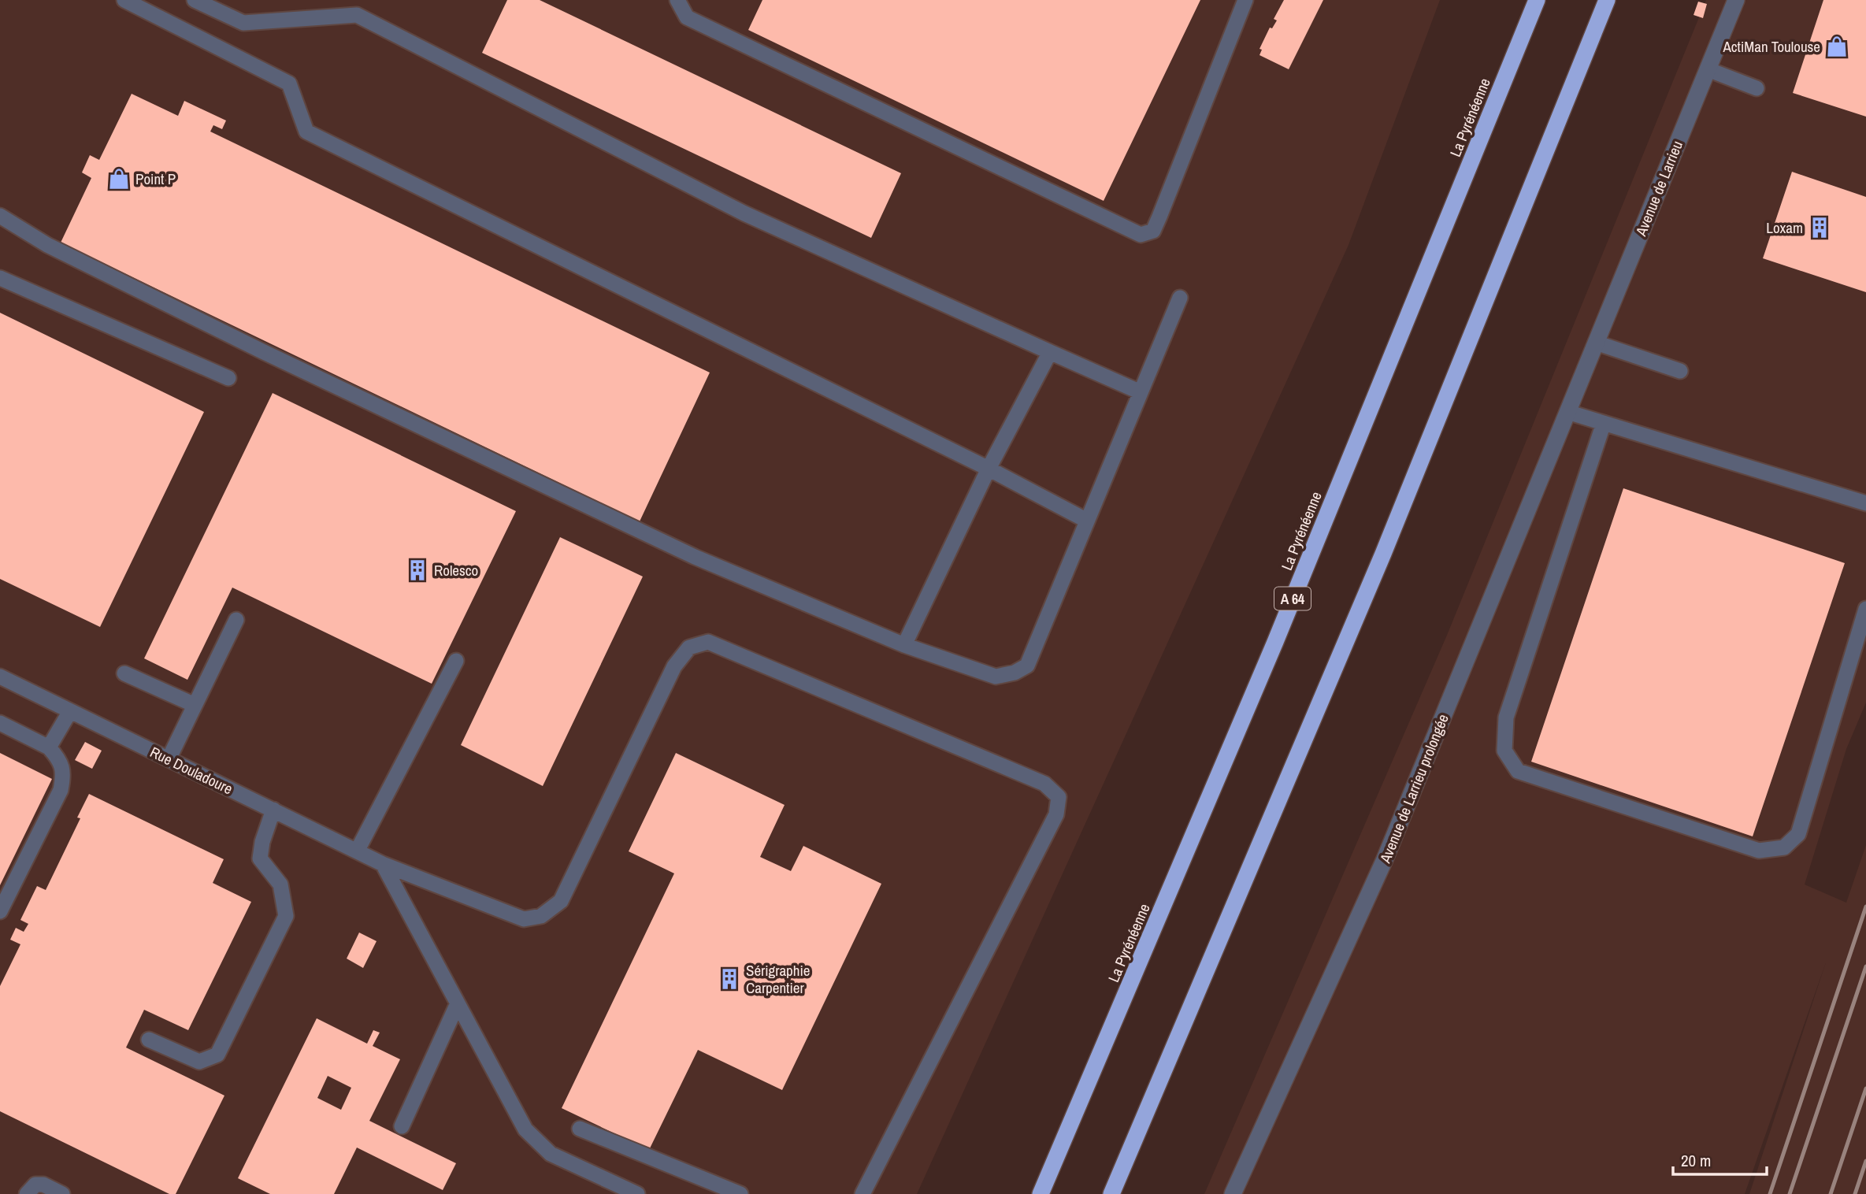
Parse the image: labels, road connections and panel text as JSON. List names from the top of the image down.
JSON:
{
  "streets": {
    "highway": ["La Pyrénéenne", "A 64"],
    "street": ["Avenue de Larrieu", "Avenue de Larrieu prolongée"],
    "lane": ["Rue Douladoure"]
  },
  "crossings": [
    ["Avenue de Larrieu", "Avenue de Larrieu prolongée"]
  ],
  "places": {
    "shop": ["ActiMan Toulouse", "Point P"],
    "building": ["Loxam", "Rolesco", "Sérigraphie Carpentier"]
  },
  "scale_bar": "20 m"
}
